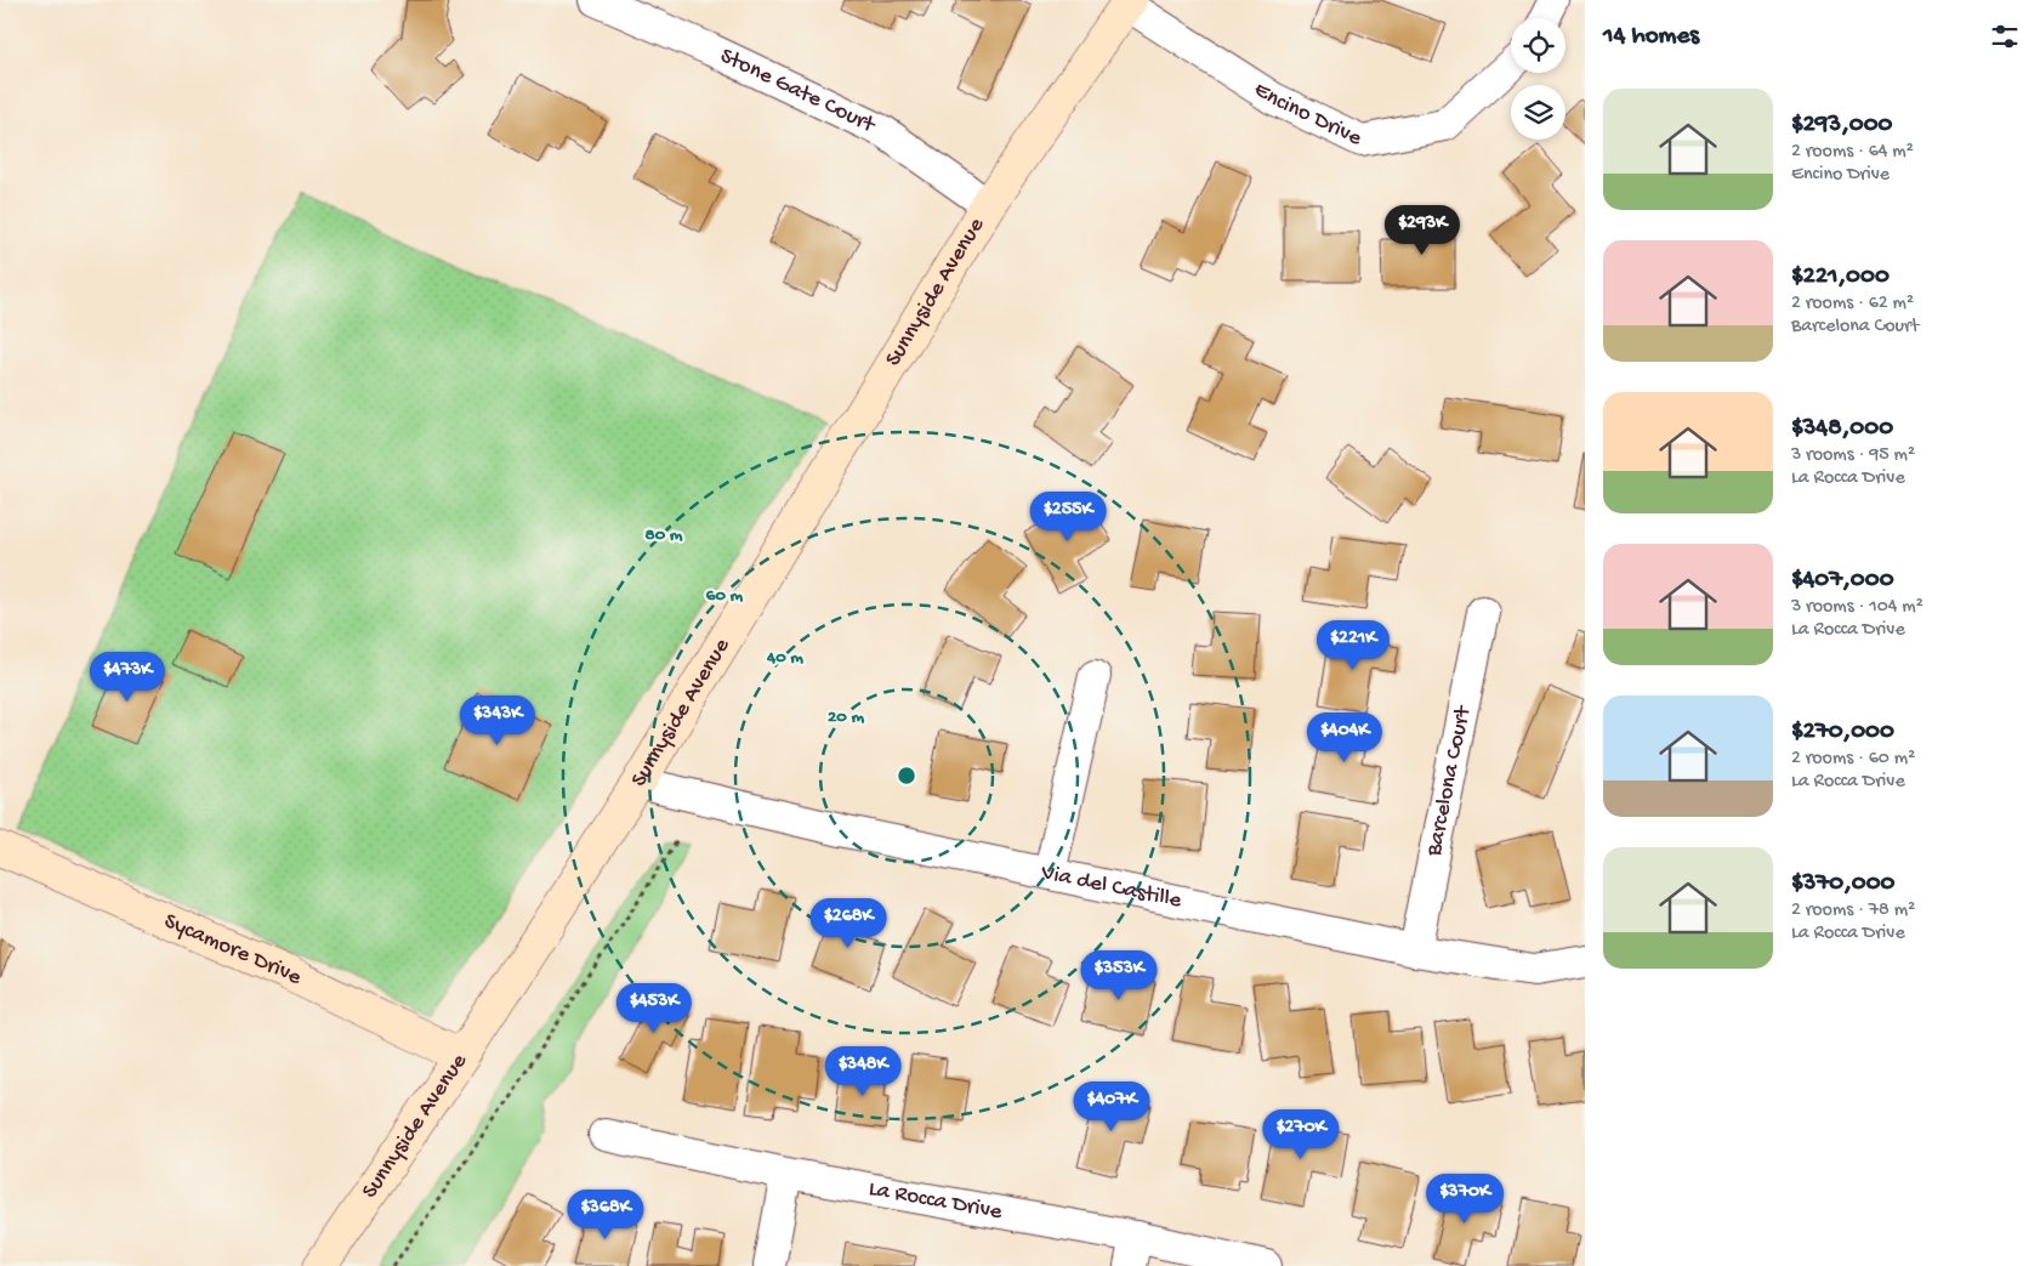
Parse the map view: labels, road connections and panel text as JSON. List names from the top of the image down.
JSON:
{
  "streets": {
    "street": [
      "Stone Gate Court",
      "Encino Drive",
      "Sunnyside Avenue",
      "Barcelona Court",
      "Via del Castille",
      "Sycamore Drive",
      "La Rocca Drive"
    ]
  },
  "crossings": [
    ["Stone Gate Court", "Sunnyside Avenue"],
    ["Encino Drive", "Sunnyside Avenue"],
    ["Sunnyside Avenue", "Via del Castille"],
    ["Sunnyside Avenue", "Sycamore Drive"],
    ["Barcelona Court", "Via del Castille"]
  ],
  "page": {
    "heading": "14 homes",
    "list": [
      {
        "name": "$293,000",
        "note": "2 rooms · 64 m² · Encino Drive"
      },
      {
        "name": "$221,000",
        "note": "2 rooms · 62 m² · Barcelona Court"
      },
      {
        "name": "$348,000",
        "note": "3 rooms · 95 m² · La Rocca Drive"
      },
      {
        "name": "$407,000",
        "note": "3 rooms · 104 m² · La Rocca Drive"
      },
      {
        "name": "$270,000",
        "note": "2 rooms · 60 m² · La Rocca Drive"
      },
      {
        "name": "$370,000",
        "note": "2 rooms · 78 m² · La Rocca Drive"
      }
    ],
    "price": [
      "$293K",
      "$255K",
      "$221K",
      "$473K",
      "$343K",
      "$404K",
      "$268K",
      "$353K",
      "$453K",
      "$348K",
      "$407K",
      "$270K",
      "$370K",
      "$368K"
    ]
  },
  "rings": [
    "80 m",
    "60 m",
    "40 m",
    "20 m"
  ]
}
